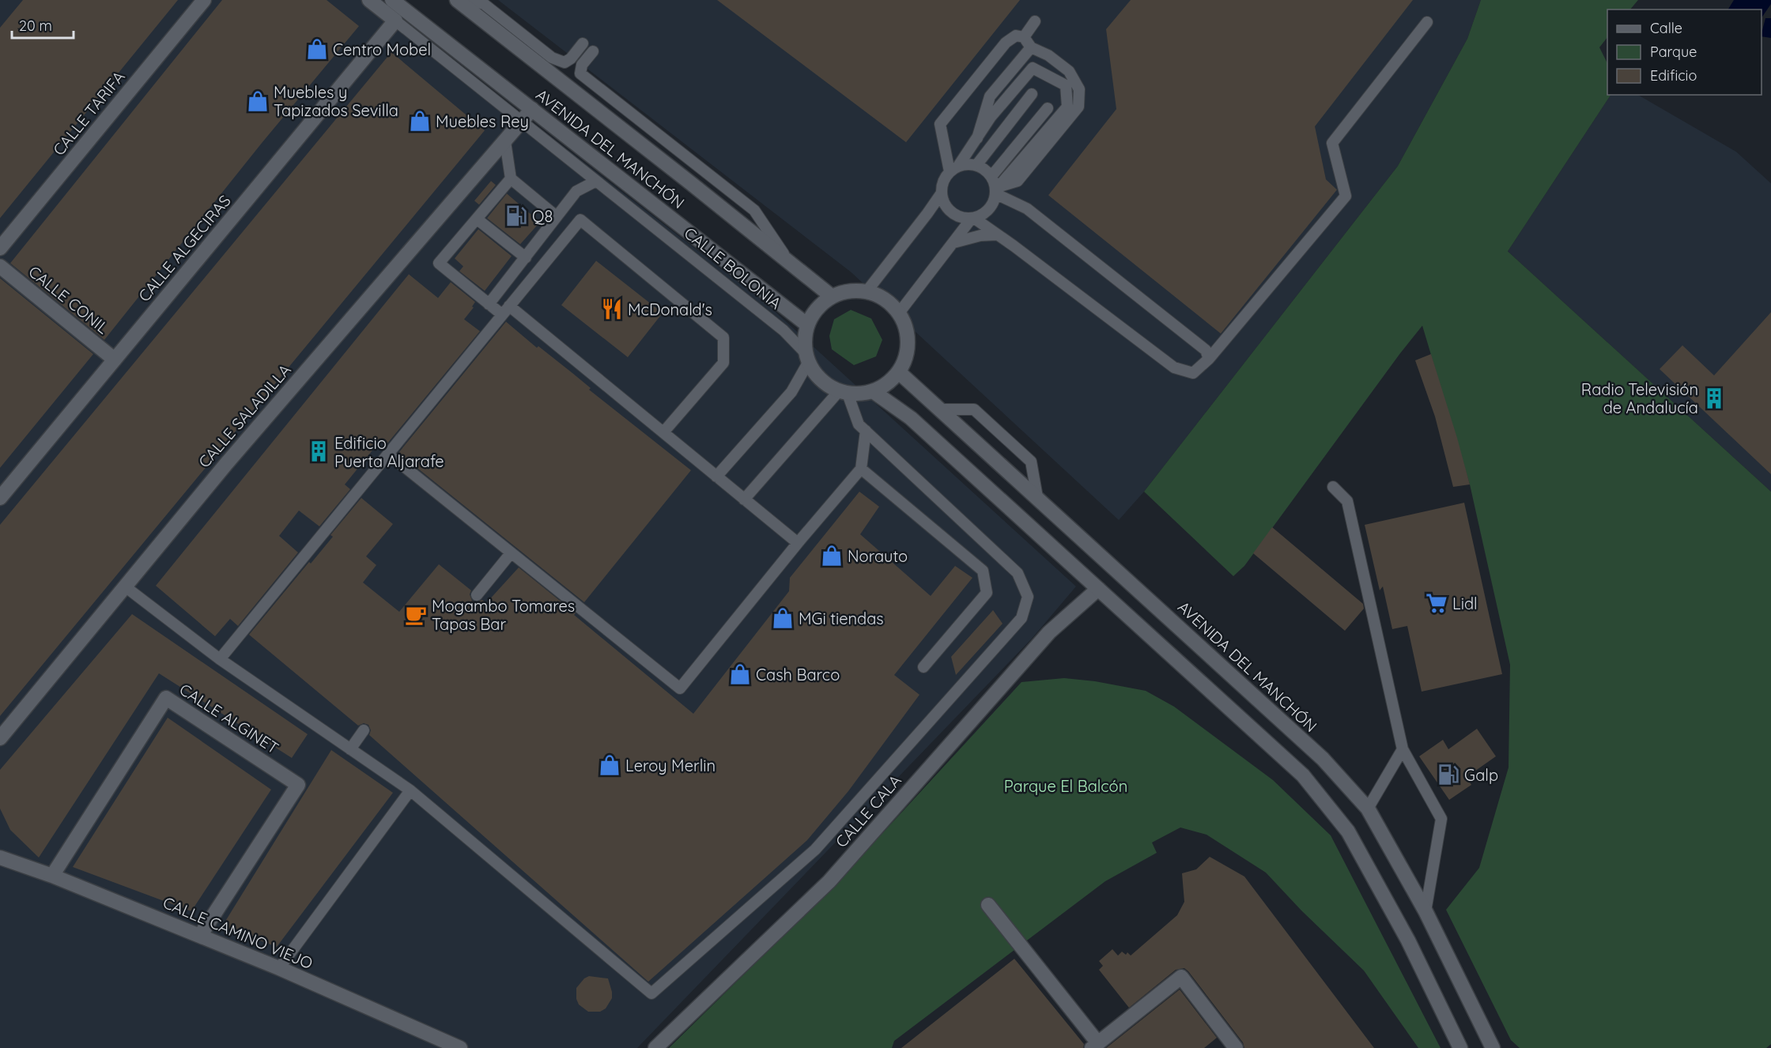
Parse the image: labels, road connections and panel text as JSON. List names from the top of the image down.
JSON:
{
  "streets": {
    "street": [
      "CALLE TARIFA",
      "AVENIDA DEL MANCHÓN",
      "CALLE ALGECIRAS",
      "CALLE BOLONIA",
      "CALLE CONIL",
      "CALLE SALADILLA",
      "CALLE ALGINET",
      "CALLE CALA",
      "CALLE CAMINO VIEJO"
    ]
  },
  "crossings": [
    ["AVENIDA DEL MANCHÓN", "CALLE BOLONIA"],
    ["AVENIDA DEL MANCHÓN", "CALLE SALADILLA"],
    ["CALLE ALGECIRAS", "CALLE BOLONIA"],
    ["CALLE ALGECIRAS", "CALLE CONIL"],
    ["CALLE BOLONIA", "CALLE SALADILLA"],
    ["CALLE ALGINET", "CALLE CAMINO VIEJO"]
  ],
  "parks": ["Parque El Balcón"],
  "places": {
    "shop": [
      "Centro Mobel",
      "Muebles y Tapizados Sevilla",
      "Muebles Rey",
      "Norauto",
      "MGi tiendas",
      "Cash Barco",
      "Leroy Merlin"
    ],
    "fuel station": ["Q8", "Galp"],
    "restaurant": ["McDonald's"],
    "building": ["Radio Televisión de Andalucía", "Edificio Puerta Aljarafe"],
    "supermarket": ["Lidl"],
    "cafe": ["Mogambo Tomares Tapas Bar"]
  },
  "legend": ["Calle", "Parque", "Edificio"],
  "scale_bar": "20 m"
}
